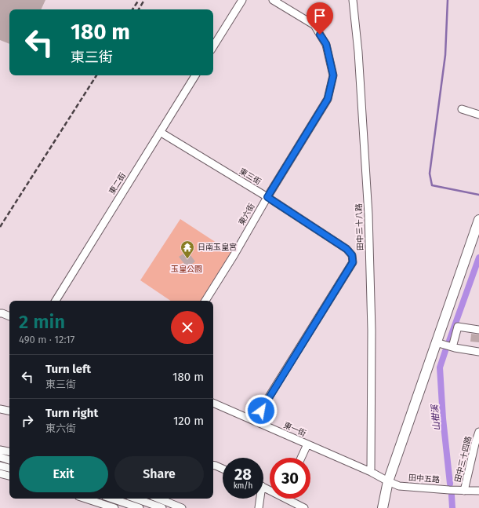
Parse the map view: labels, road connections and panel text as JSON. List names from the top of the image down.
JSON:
{
  "streets": {
    "street": [
      "東三街",
      "東二街",
      "東六街",
      "田中三十八路",
      "東一街",
      "田中三十四路",
      "田中五路"
    ]
  },
  "crossings": [
    ["東三街", "東二街"],
    ["東三街", "東六街"],
    ["東三街", "東一街"],
    ["田中三十八路", "東一街"],
    ["田中三十八路", "田中五路"],
    ["東一街", "田中五路"],
    ["田中三十四路", "田中五路"]
  ],
  "water": ["山柑溪"],
  "parks": ["玉皇公園"],
  "places": {
    "temple": ["日南玉皇宮"]
  },
  "page": {
    "turn": ["180 m", "東三街"],
    "heading": ["2 min", "490 m · 12:17"],
    "list": [
      {
        "name": "Turn left",
        "note": "東三街",
        "value": "180 m"
      },
      {
        "name": "Turn right",
        "note": "東六街",
        "value": "120 m"
      }
    ],
    "buttons": ["Exit", "Share"],
    "speed": "28 km/h",
    "limit": "30"
  }
}
